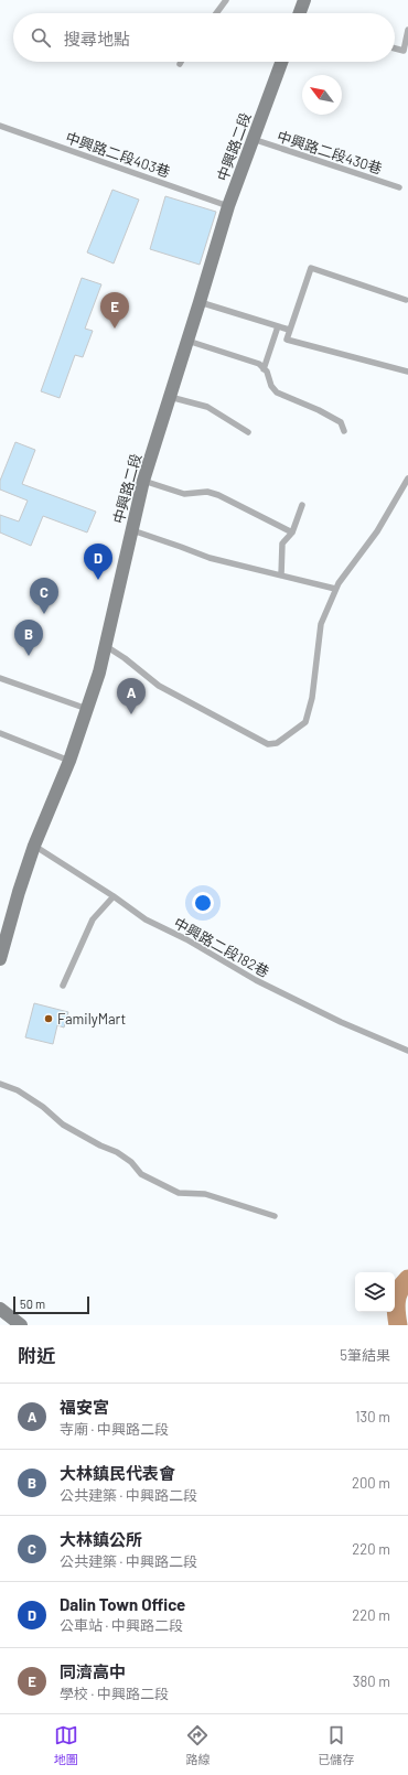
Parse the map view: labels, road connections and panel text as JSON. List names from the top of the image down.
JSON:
{
  "streets": {
    "main road": ["中興路二段"],
    "lane": ["中興路二段430巷", "中興路二段403巷", "中興路二段182巷"]
  },
  "crossings": [
    ["中興路二段", "中興路二段430巷"],
    ["中興路二段", "中興路二段403巷"],
    ["中興路二段", "中興路二段182巷"]
  ],
  "places": ["FamilyMart"],
  "scale_bar": "50 m",
  "north": "top left",
  "page": {
    "search": "搜尋地點",
    "pins": [
      "E",
      "D",
      "C",
      "B",
      "A"
    ],
    "scale": "50 m",
    "heading": ["附近", "5筆結果"],
    "list": [
      {
        "mark": "A",
        "name": "福安宮",
        "note": "寺廟 · 中興路二段",
        "value": "130 m"
      },
      {
        "mark": "B",
        "name": "大林鎮民代表會",
        "note": "公共建築 · 中興路二段",
        "value": "200 m"
      },
      {
        "mark": "C",
        "name": "大林鎮公所",
        "note": "公共建築 · 中興路二段",
        "value": "220 m"
      },
      {
        "mark": "D",
        "name": "Dalin Town Office",
        "note": "公車站 · 中興路二段",
        "value": "220 m"
      },
      {
        "mark": "E",
        "name": "同濟高中",
        "note": "學校 · 中興路二段",
        "value": "380 m"
      }
    ],
    "nav": ["地圖", "路線", "已儲存"]
  }
}
